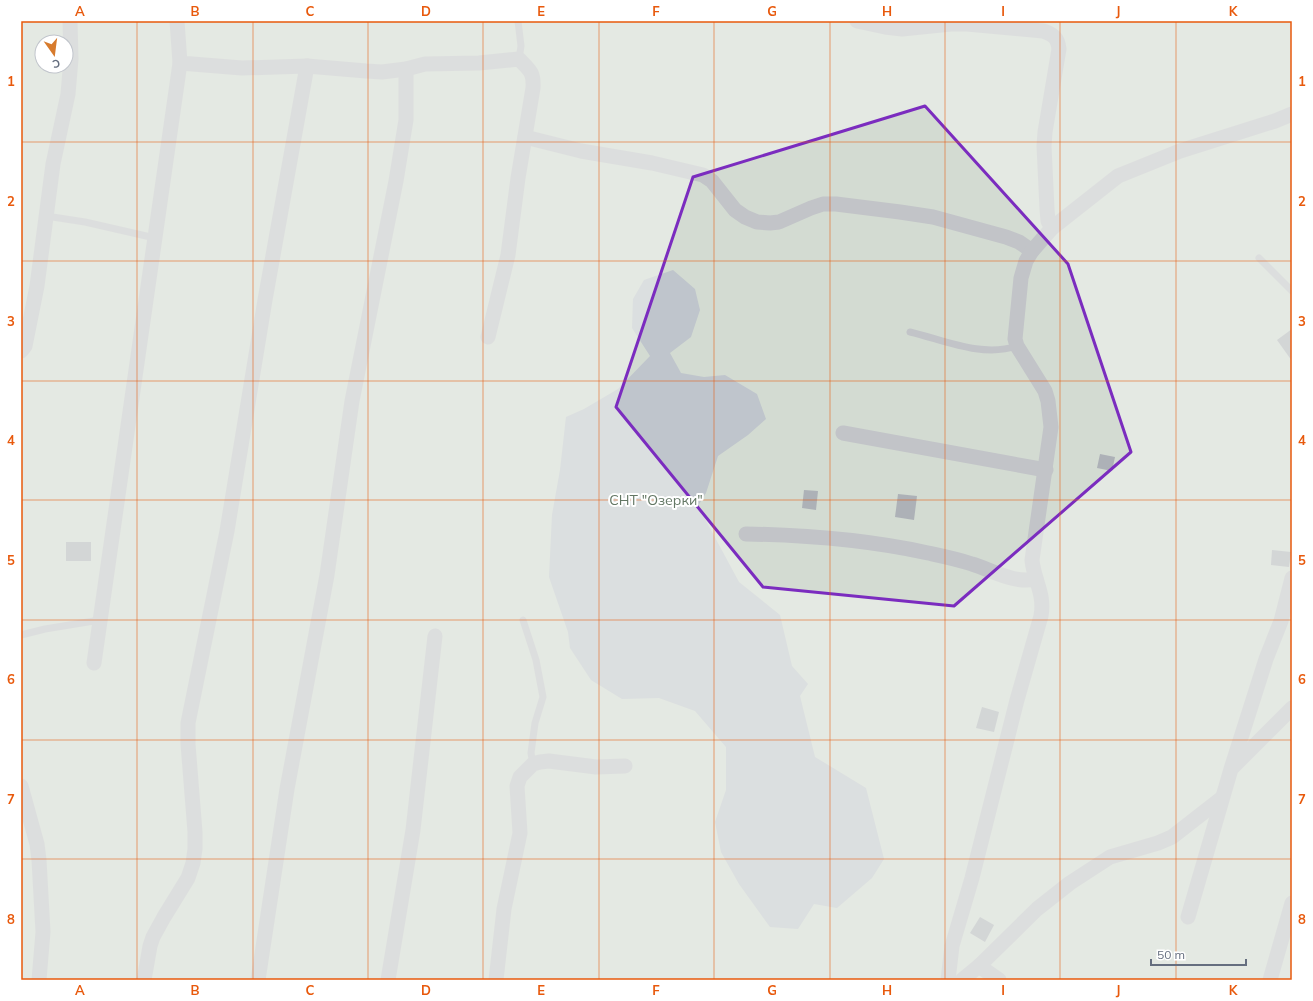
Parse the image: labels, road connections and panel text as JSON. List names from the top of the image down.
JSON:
{
  "parks": ["СНТ \"Озерки\""],
  "scale_bar": "50 m",
  "north": "bottom",
  "grid": {
    "columns": [
      "A",
      "B",
      "C",
      "D",
      "E",
      "F",
      "G",
      "H",
      "I",
      "J",
      "K"
    ],
    "rows": [
      "1",
      "2",
      "3",
      "4",
      "5",
      "6",
      "7",
      "8"
    ]
  }
}
